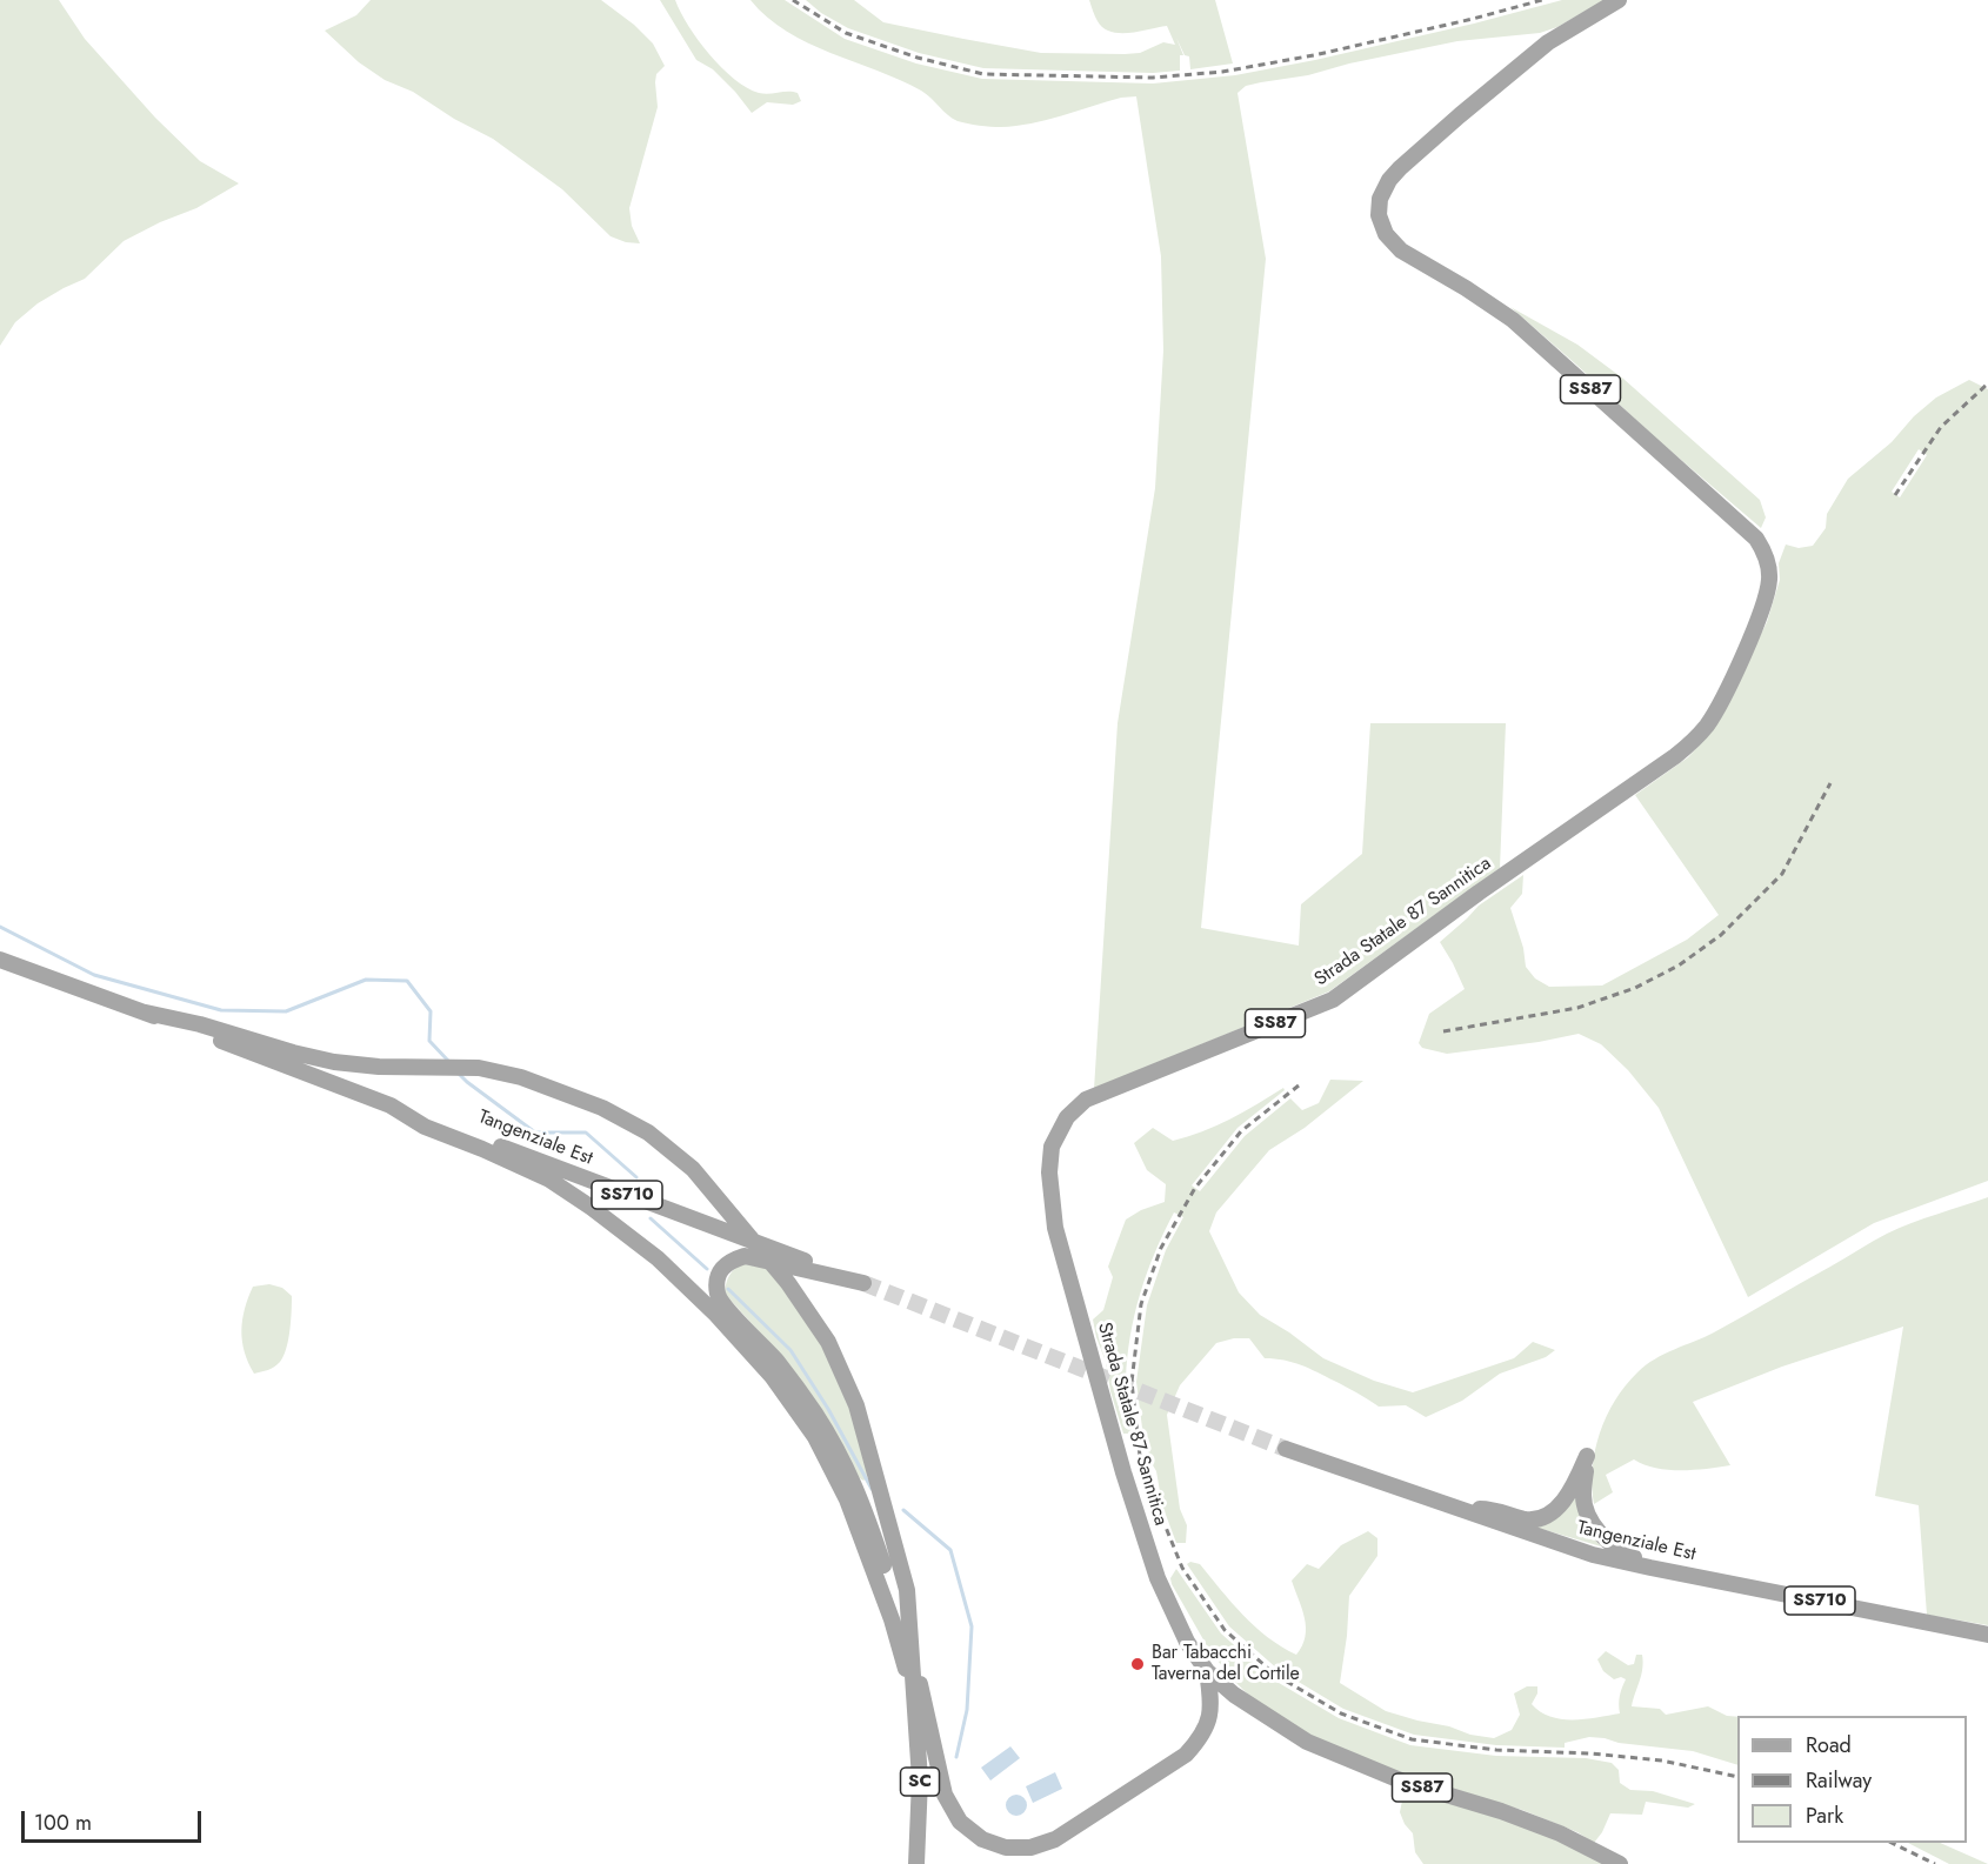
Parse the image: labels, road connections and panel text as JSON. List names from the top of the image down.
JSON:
{
  "streets": {
    "main road": [
      "SS87",
      "Strada Statale 87 Sannitica",
      "Tangenziale Est",
      "SS710",
      "SC"
    ]
  },
  "places": ["Bar Tabacchi Taverna del Cortile"],
  "legend": ["Road", "Railway", "Park"],
  "scale_bar": "100 m"
}
